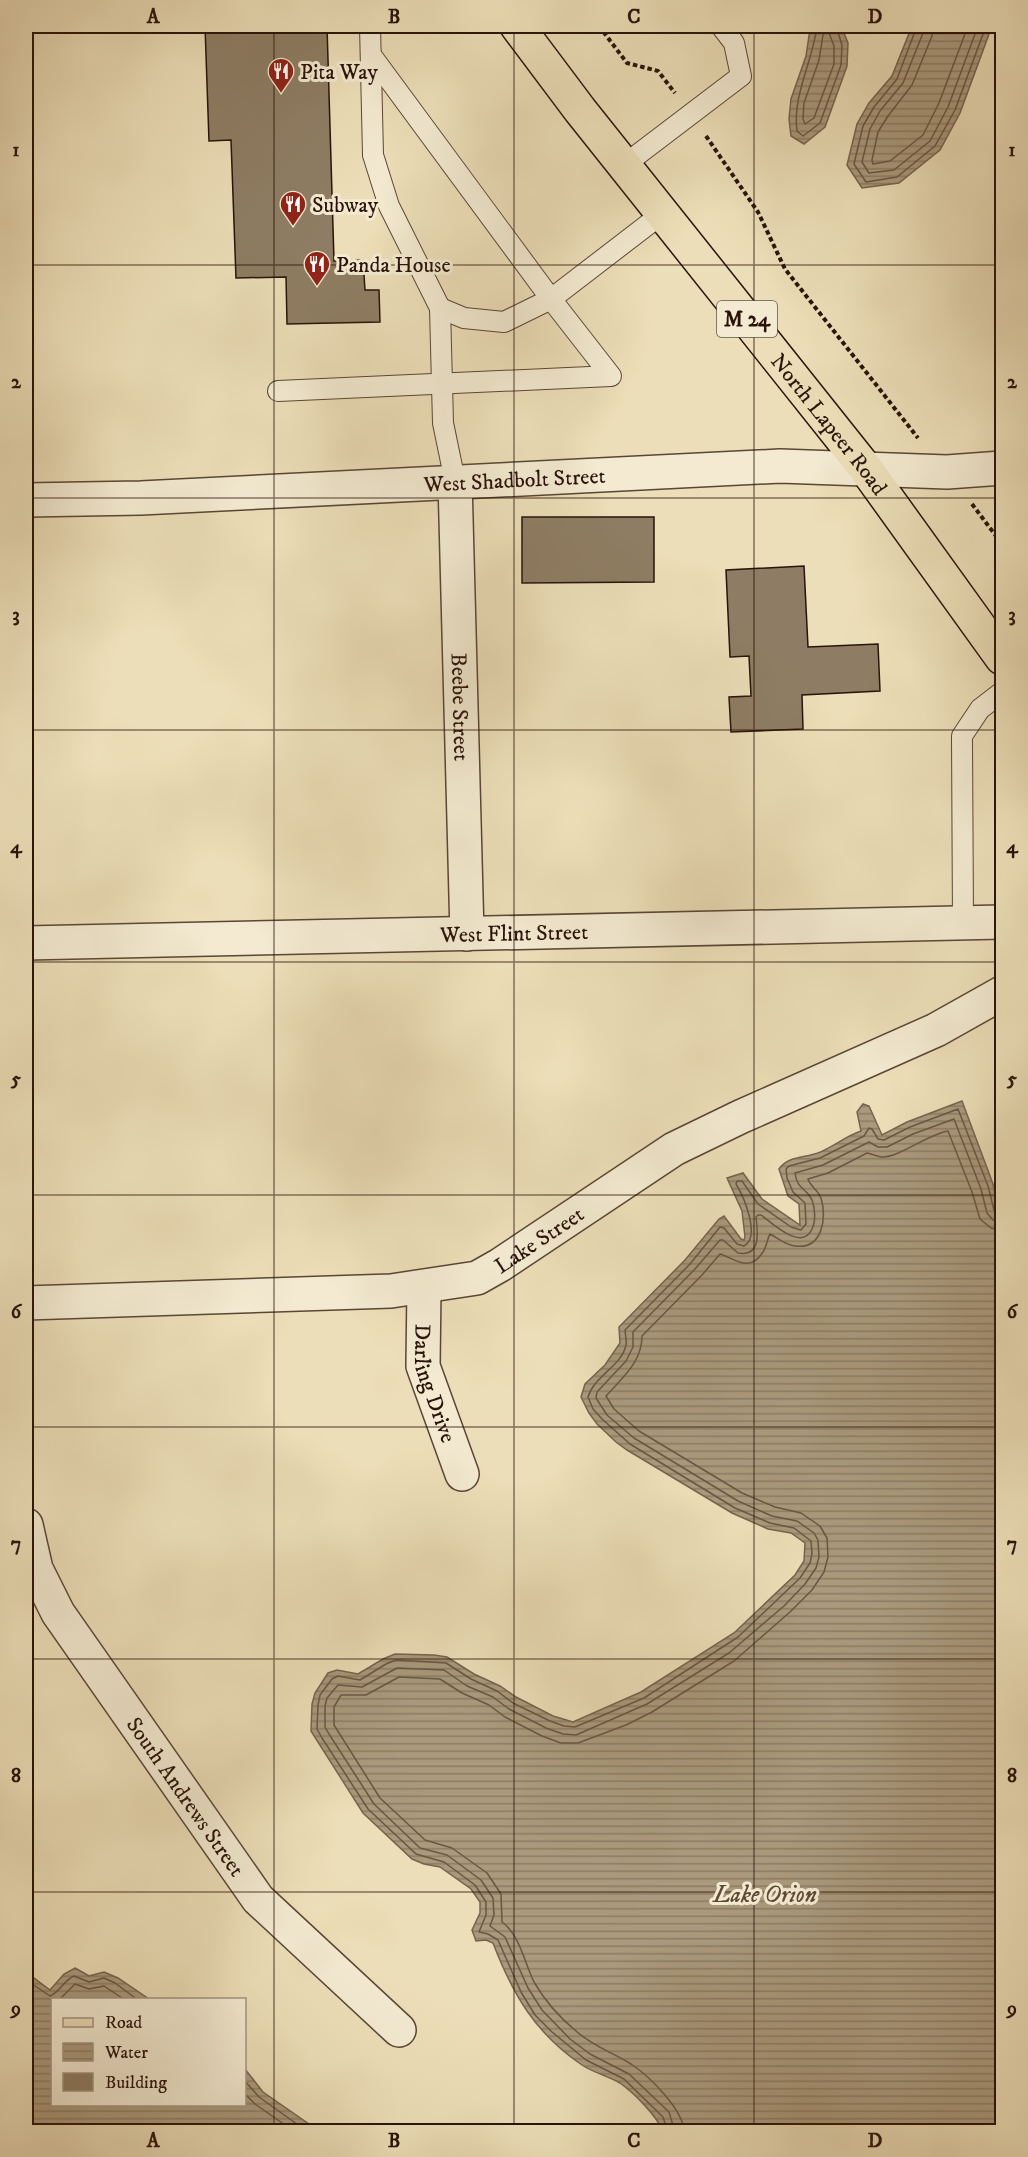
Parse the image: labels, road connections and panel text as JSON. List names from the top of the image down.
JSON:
{
  "streets": {
    "main road": ["M 24", "North Lapeer Road"],
    "street": [
      "West Shadbolt Street",
      "Beebe Street",
      "West Flint Street",
      "Lake Street",
      "Darling Drive",
      "South Andrews Street"
    ]
  },
  "crossings": [
    ["North Lapeer Road", "West Shadbolt Street"],
    ["West Shadbolt Street", "Beebe Street"],
    ["Beebe Street", "West Flint Street"],
    ["Lake Street", "Darling Drive"]
  ],
  "water": ["Lake Orion"],
  "places": {
    "restaurant": ["Pita Way", "Subway", "Panda House"]
  },
  "legend": ["Road", "Water", "Building"],
  "grid": {
    "columns": [
      "A",
      "B",
      "C",
      "D"
    ],
    "rows": [
      "1",
      "2",
      "3",
      "4",
      "5",
      "6",
      "7",
      "8",
      "9"
    ]
  }
}
